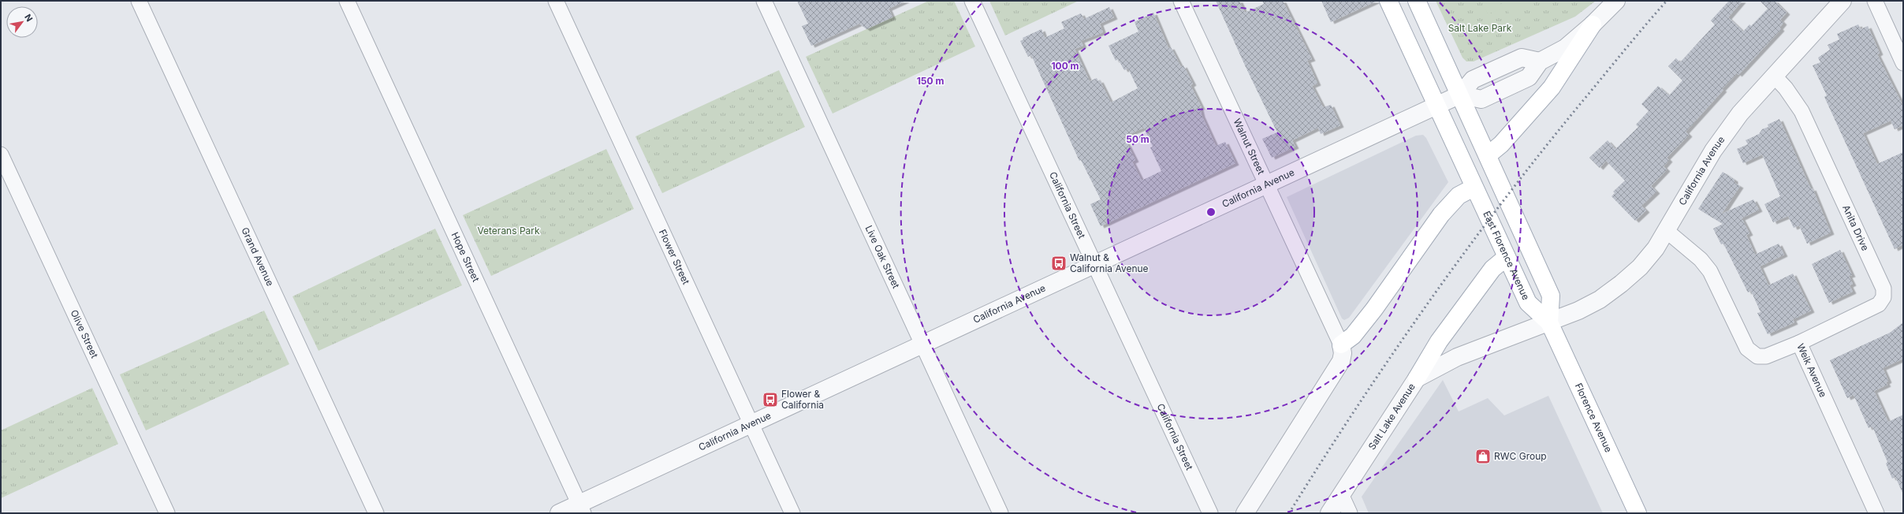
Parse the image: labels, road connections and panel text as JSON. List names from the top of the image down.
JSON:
{
  "streets": {
    "main road": ["East Florence Avenue", "Florence Avenue"],
    "street": [
      "Walnut Street",
      "California Avenue",
      "California Street",
      "Anita Drive",
      "Grand Avenue",
      "Hope Street",
      "Flower Street",
      "Live Oak Street",
      "Olive Street",
      "Weik Avenue",
      "Salt Lake Avenue"
    ]
  },
  "crossings": [
    ["Walnut Street", "California Avenue"],
    ["California Avenue", "California Street"],
    ["California Avenue", "Anita Drive"],
    ["California Avenue", "East Florence Avenue"],
    ["California Avenue", "Hope Street"],
    ["California Avenue", "Flower Street"],
    ["California Avenue", "Live Oak Street"],
    ["California Avenue", "Weik Avenue"],
    ["California Avenue", "Salt Lake Avenue"],
    ["California Avenue", "Florence Avenue"],
    ["Anita Drive", "Weik Avenue"],
    ["East Florence Avenue", "Salt Lake Avenue"],
    ["East Florence Avenue", "Florence Avenue"],
    ["Salt Lake Avenue", "Florence Avenue"]
  ],
  "parks": ["Salt Lake Park", "Veterans Park"],
  "places": {
    "bus stop": ["Walnut & California Avenue", "Flower & California"],
    "shop": ["RWC Group"]
  },
  "north": "top right",
  "rings": ["100 m", "150 m", "50 m"]
}
